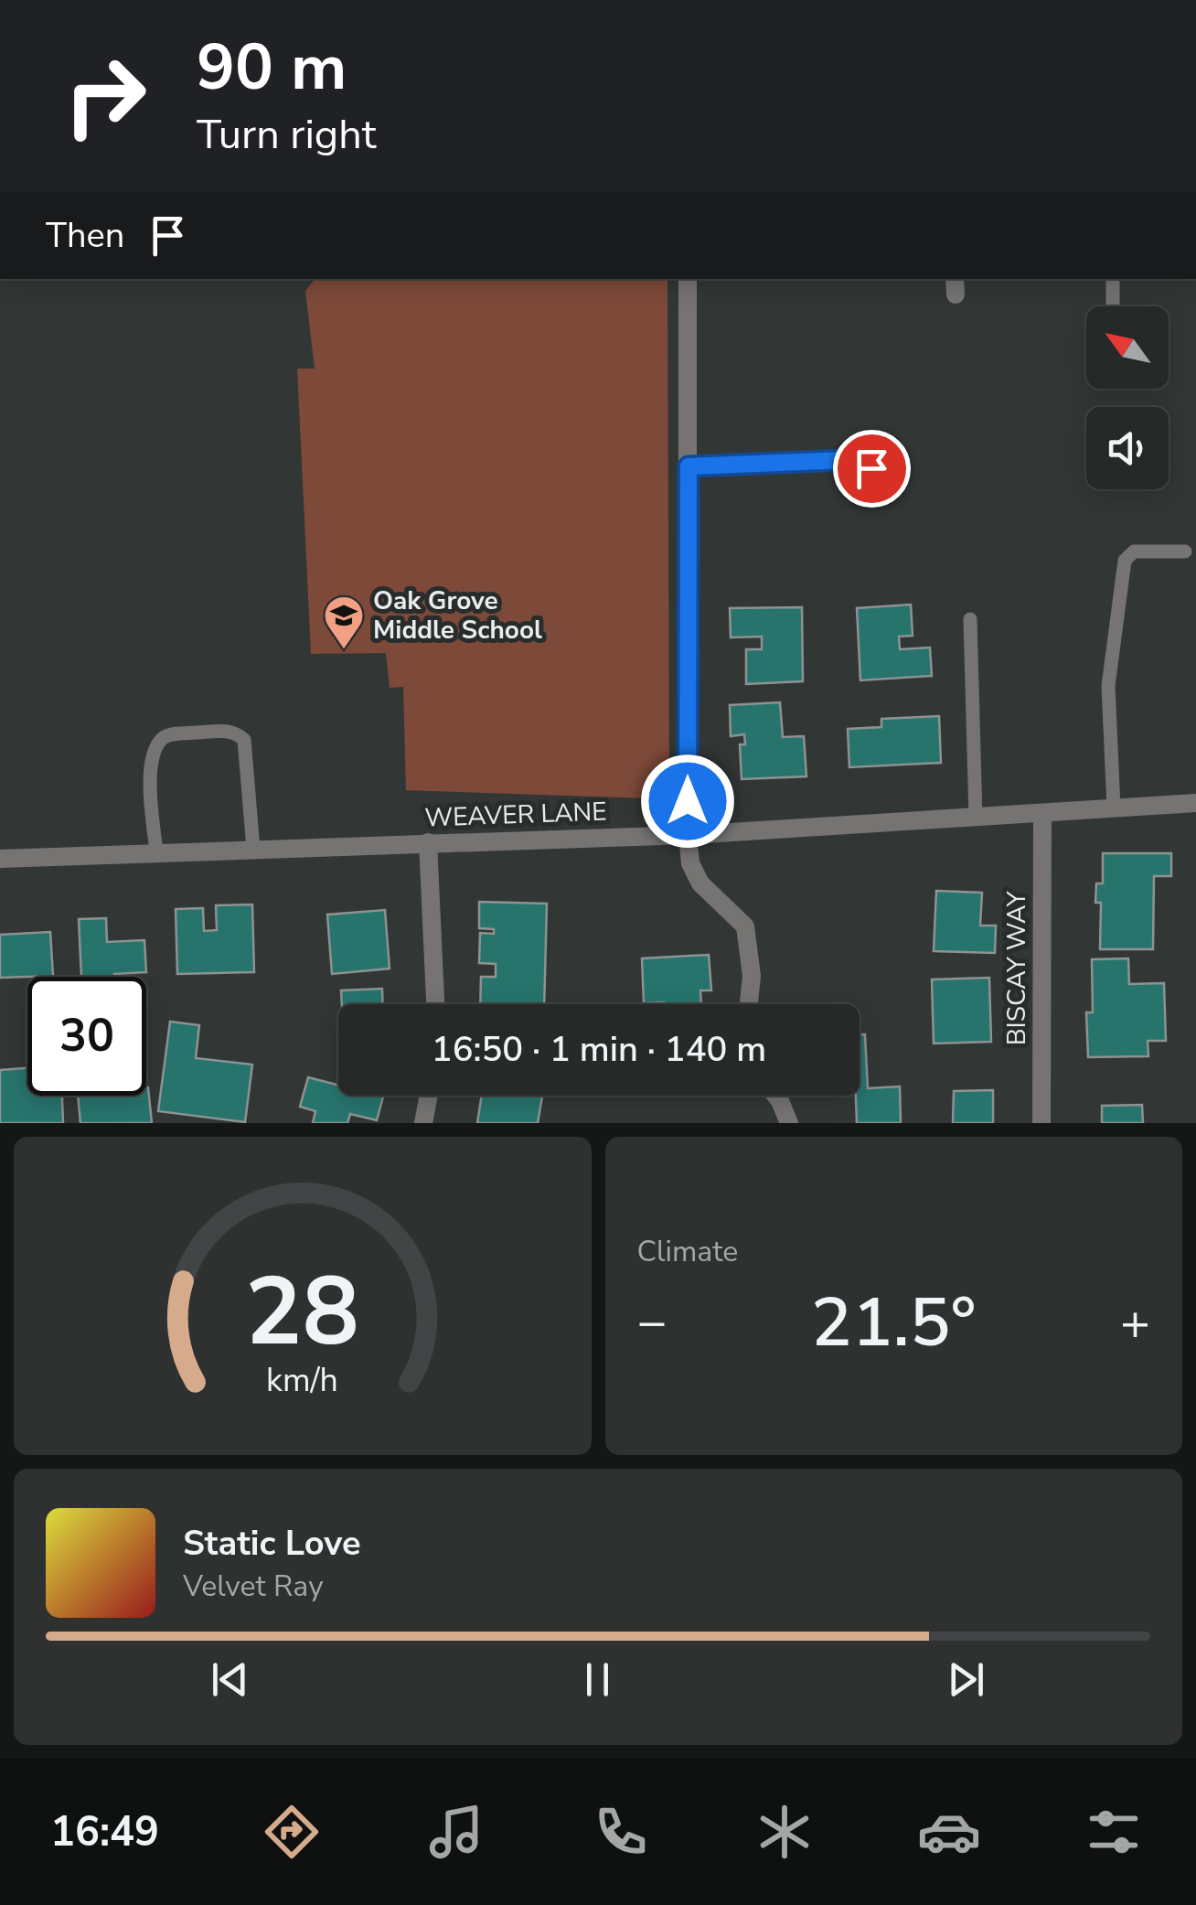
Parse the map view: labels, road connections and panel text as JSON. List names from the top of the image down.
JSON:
{
  "streets": {
    "street": ["WEAVER LANE", "BISCAY WAY"]
  },
  "crossings": [
    ["WEAVER LANE", "BISCAY WAY"]
  ],
  "places": {
    "school or university": ["Oak Grove Middle School"]
  },
  "north": "top left",
  "page": {
    "turn": ["90 m", "Turn right"],
    "then": "Then",
    "limit": "30",
    "trip": "16:50 · 1 min · 140 m",
    "tile": "Climate",
    "heat": ["−", "21.5°", "+"],
    "song": ["Static Love", "Velvet Ray"],
    "tabs": "16:49",
    "gauge": ["28", "km/h"]
  }
}
